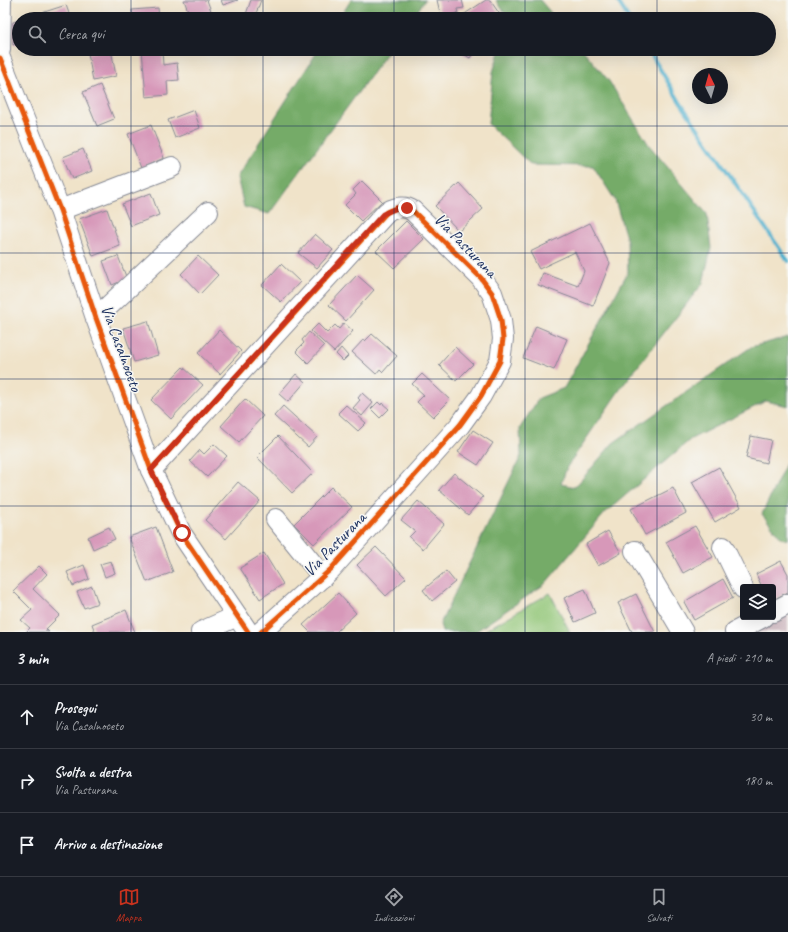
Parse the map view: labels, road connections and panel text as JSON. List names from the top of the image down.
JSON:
{
  "streets": {
    "street": ["Via Pasturana", "Via Casalnoceto"]
  },
  "crossings": [
    ["Via Pasturana", "Via Casalnoceto"]
  ],
  "north": "top",
  "page": {
    "search": "Cerca qui",
    "heading": ["3 min", "A piedi · 210 m"],
    "list": [
      ["Prosegui", "Via Casalnoceto", "30 m"],
      ["Svolta a destra", "Via Pasturana", "180 m"],
      "Arrivo a destinazione"
    ],
    "nav": ["Mappa", "Indicazioni", "Salvati"]
  }
}
